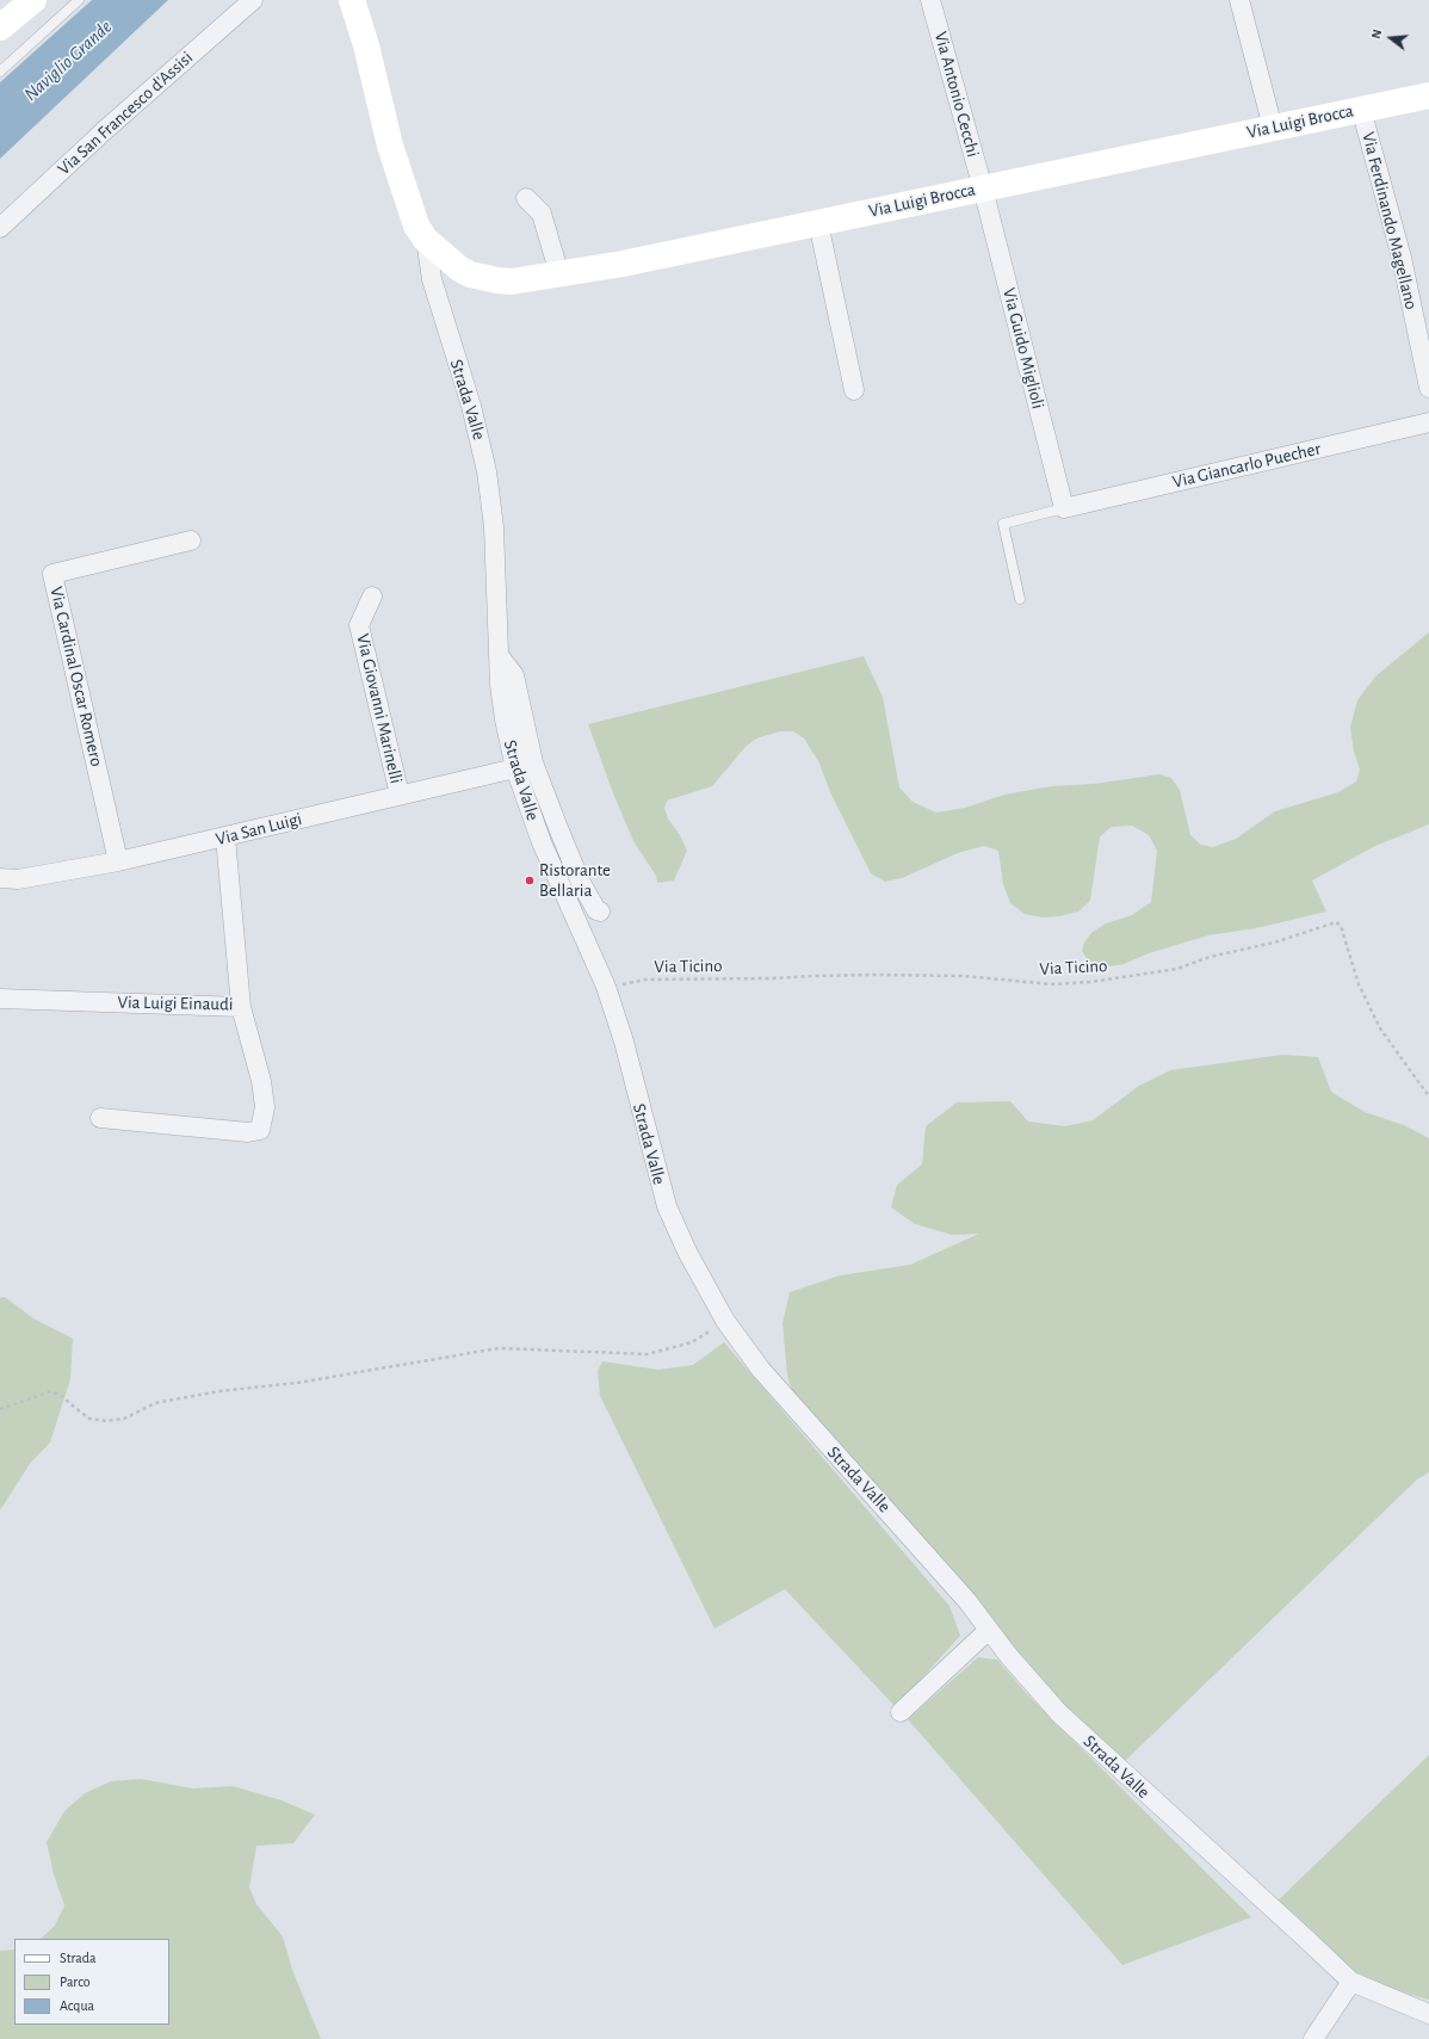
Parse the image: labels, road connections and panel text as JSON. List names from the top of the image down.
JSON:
{
  "streets": {
    "street": [
      "Via Antonio Cecchi",
      "Via San Francesco d'Assisi",
      "Via Luigi Brocca",
      "Via Ferdinando Magellano",
      "Via Guido Miglioli",
      "Strada Valle",
      "Via Giancarlo Puecher",
      "Via Cardinal Oscar Romero",
      "Via Giovanni Marinelli",
      "Via San Luigi",
      "Via Luigi Einaudi"
    ],
    "path": ["Via Ticino"]
  },
  "crossings": [
    ["Via Antonio Cecchi", "Via Luigi Brocca"],
    ["Via Antonio Cecchi", "Via Guido Miglioli"],
    ["Via Luigi Brocca", "Via Ferdinando Magellano"],
    ["Via Luigi Brocca", "Via Guido Miglioli"],
    ["Via Luigi Brocca", "Strada Valle"],
    ["Via Guido Miglioli", "Via Giancarlo Puecher"],
    ["Strada Valle", "Via San Luigi"],
    ["Strada Valle", "Via Ticino"],
    ["Via Cardinal Oscar Romero", "Via San Luigi"],
    ["Via Giovanni Marinelli", "Via San Luigi"],
    ["Via San Luigi", "Via Luigi Einaudi"]
  ],
  "water": ["Naviglio Grande"],
  "places": ["Ristorante Bellaria"],
  "legend": ["Strada", "Parco", "Acqua"],
  "north": "left"
}
